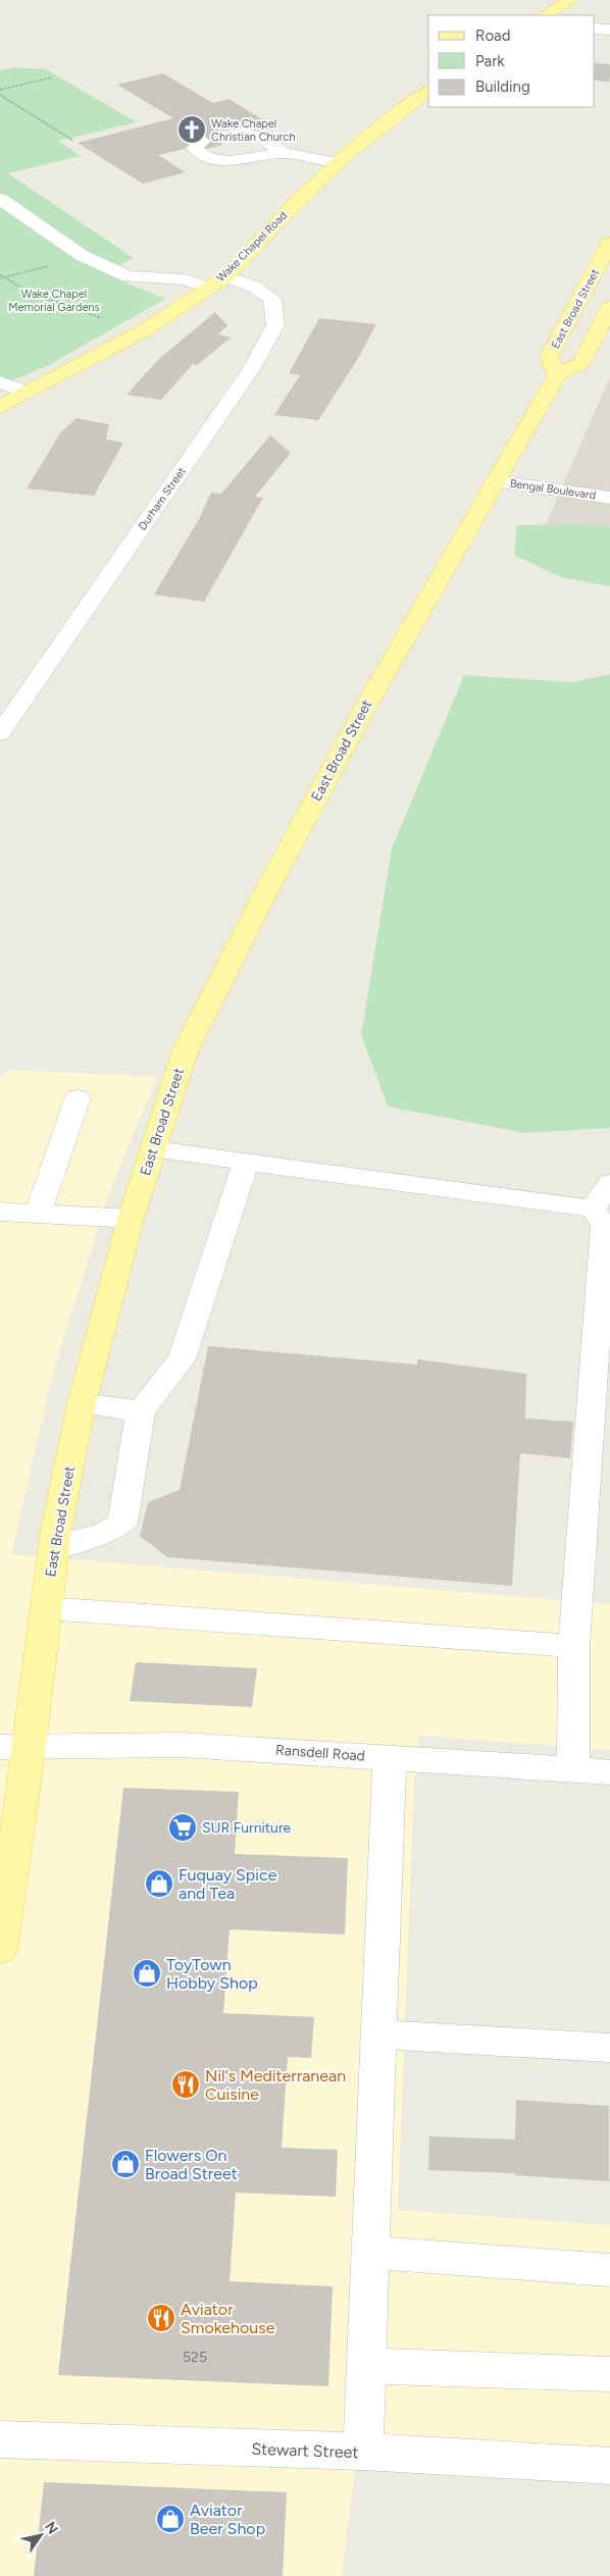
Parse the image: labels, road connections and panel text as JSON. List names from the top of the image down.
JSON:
{
  "streets": {
    "main road": ["Wake Chapel Road", "East Broad Street"],
    "street": [
      "Bengal Boulevard",
      "Durham Street",
      "Ransdell Road",
      "Stewart Street"
    ]
  },
  "crossings": [
    ["Wake Chapel Road", "Durham Street"],
    ["East Broad Street", "Bengal Boulevard"],
    ["East Broad Street", "Ransdell Road"]
  ],
  "parks": ["Wake Chapel Memorial Gardens"],
  "places": {
    "church": ["Wake Chapel Christian Church"],
    "supermarket": ["SUR Furniture"],
    "shop": [
      "Fuquay Spice and Tea",
      "ToyTown Hobby Shop",
      "Flowers On Broad Street",
      "Aviator Beer Shop"
    ],
    "restaurant": ["Nil's Mediterranean Cuisine", "Aviator Smokehouse"]
  },
  "house_numbers": ["525"],
  "legend": ["Road", "Park", "Building"],
  "north": "top right"
}
